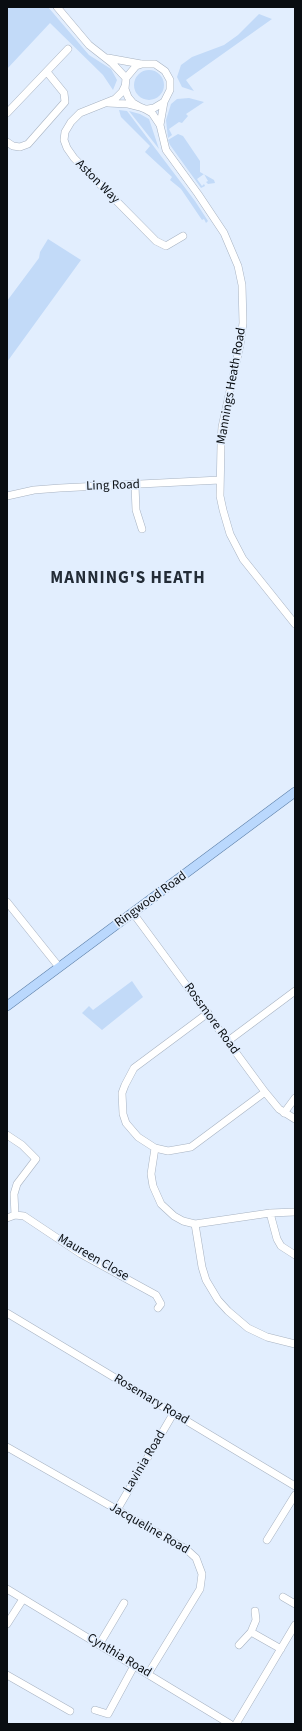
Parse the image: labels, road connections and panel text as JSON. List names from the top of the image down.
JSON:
{
  "streets": {
    "main road": ["Ringwood Road"],
    "street": [
      "Aston Way",
      "Mannings Heath Road",
      "Ling Road",
      "Rossmore Road",
      "Maureen Close",
      "Rosemary Road",
      "Lavinia Road",
      "Jacqueline Road",
      "Cynthia Road"
    ]
  },
  "crossings": [
    ["Aston Way", "Mannings Heath Road"],
    ["Mannings Heath Road", "Ling Road"],
    ["Ringwood Road", "Rossmore Road"],
    ["Rosemary Road", "Lavinia Road"],
    ["Lavinia Road", "Jacqueline Road"],
    ["Jacqueline Road", "Cynthia Road"]
  ],
  "districts": ["MANNING'S HEATH"]
}
